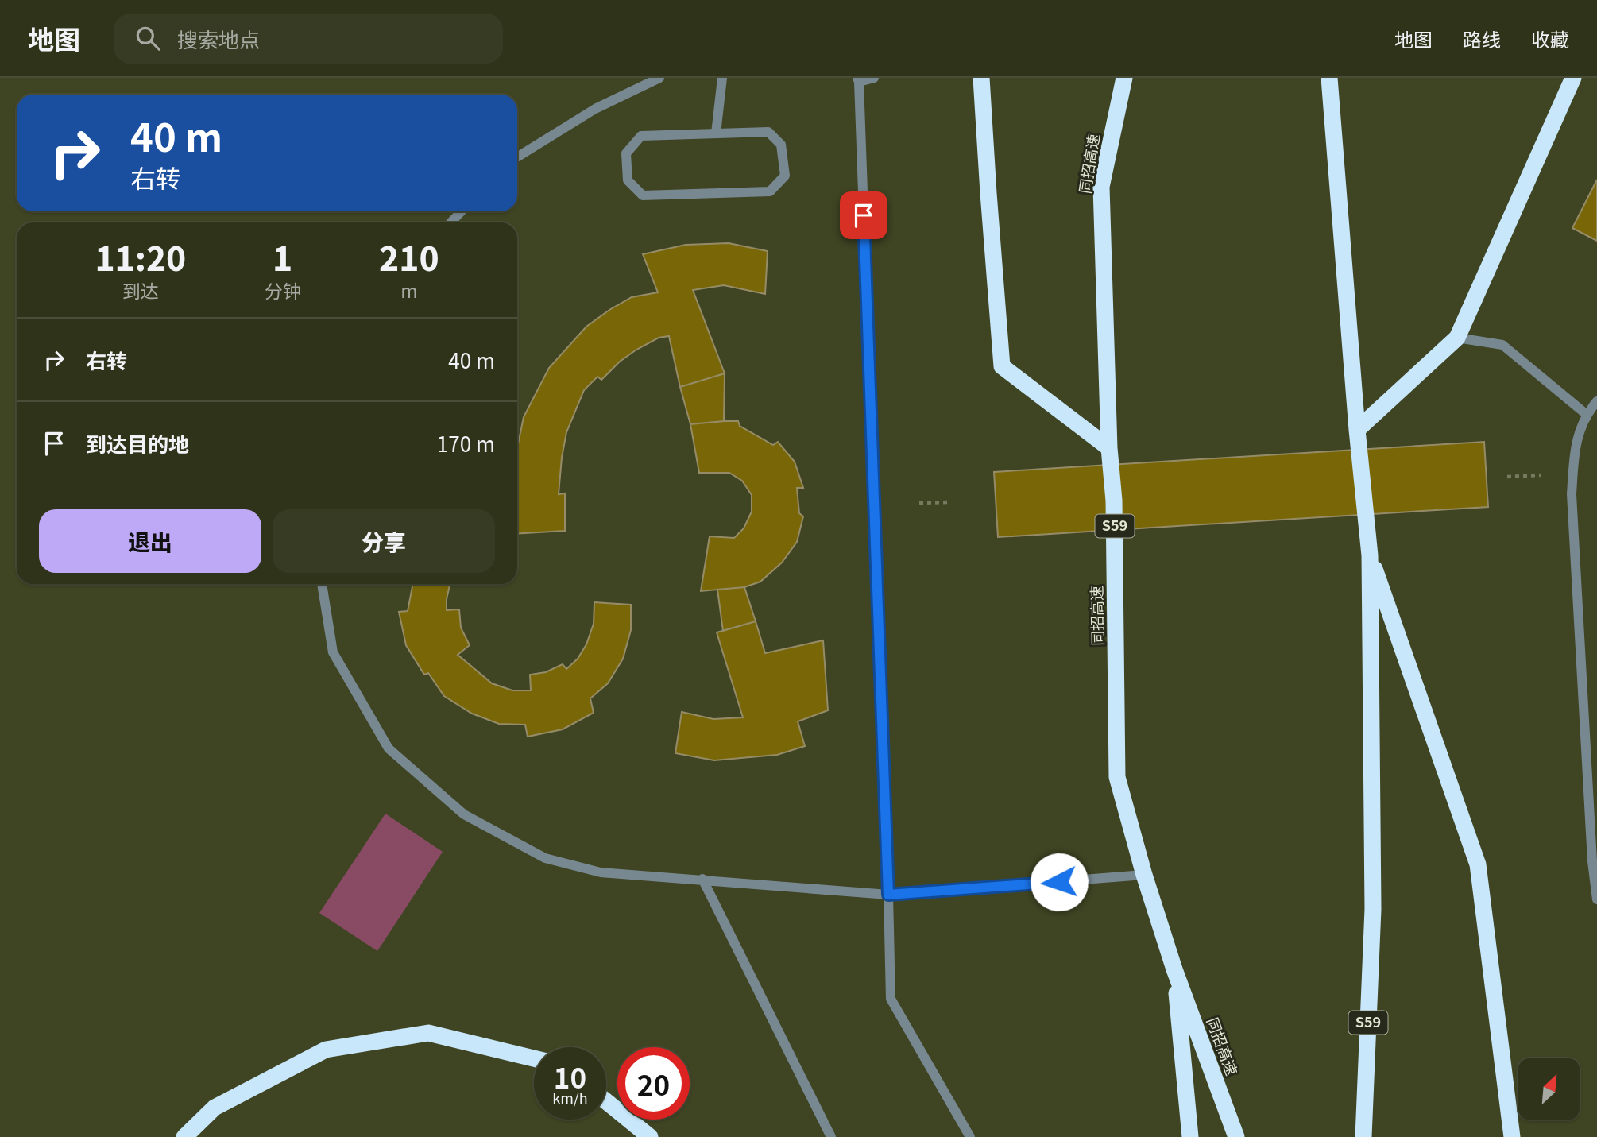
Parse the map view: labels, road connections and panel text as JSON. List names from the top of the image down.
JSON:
{
  "streets": {
    "highway": ["同招高速", "S59"]
  },
  "north": "top right",
  "page": {
    "header": "地图",
    "search": "搜索地点",
    "nav": ["地图", "路线", "收藏"],
    "turn": ["40 m", "右转"],
    "eta": [
      "11:20",
      "到达",
      "1",
      "分钟",
      "210",
      "m"
    ],
    "list": [
      {
        "name": "右转",
        "value": "40 m"
      },
      {
        "name": "到达目的地",
        "value": "170 m"
      }
    ],
    "buttons": ["退出", "分享"],
    "speed": "10 km/h",
    "limit": "20"
  }
}
